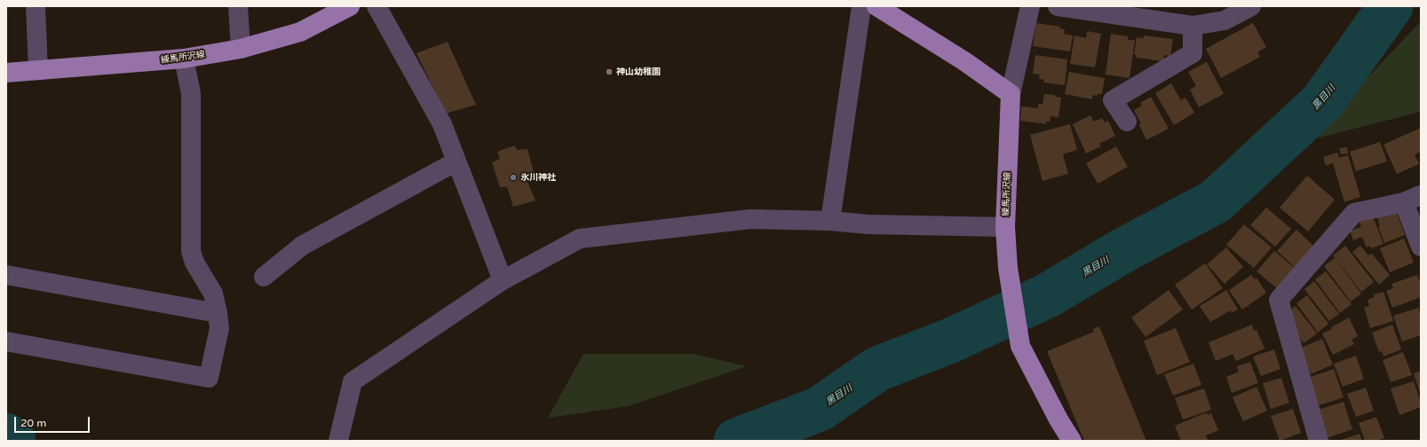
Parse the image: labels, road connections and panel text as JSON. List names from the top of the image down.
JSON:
{
  "streets": {
    "main road": ["練馬所沢線"]
  },
  "water": ["黒目川"],
  "places": ["神山幼稚園", "氷川神社"],
  "scale_bar": "20 m"
}
